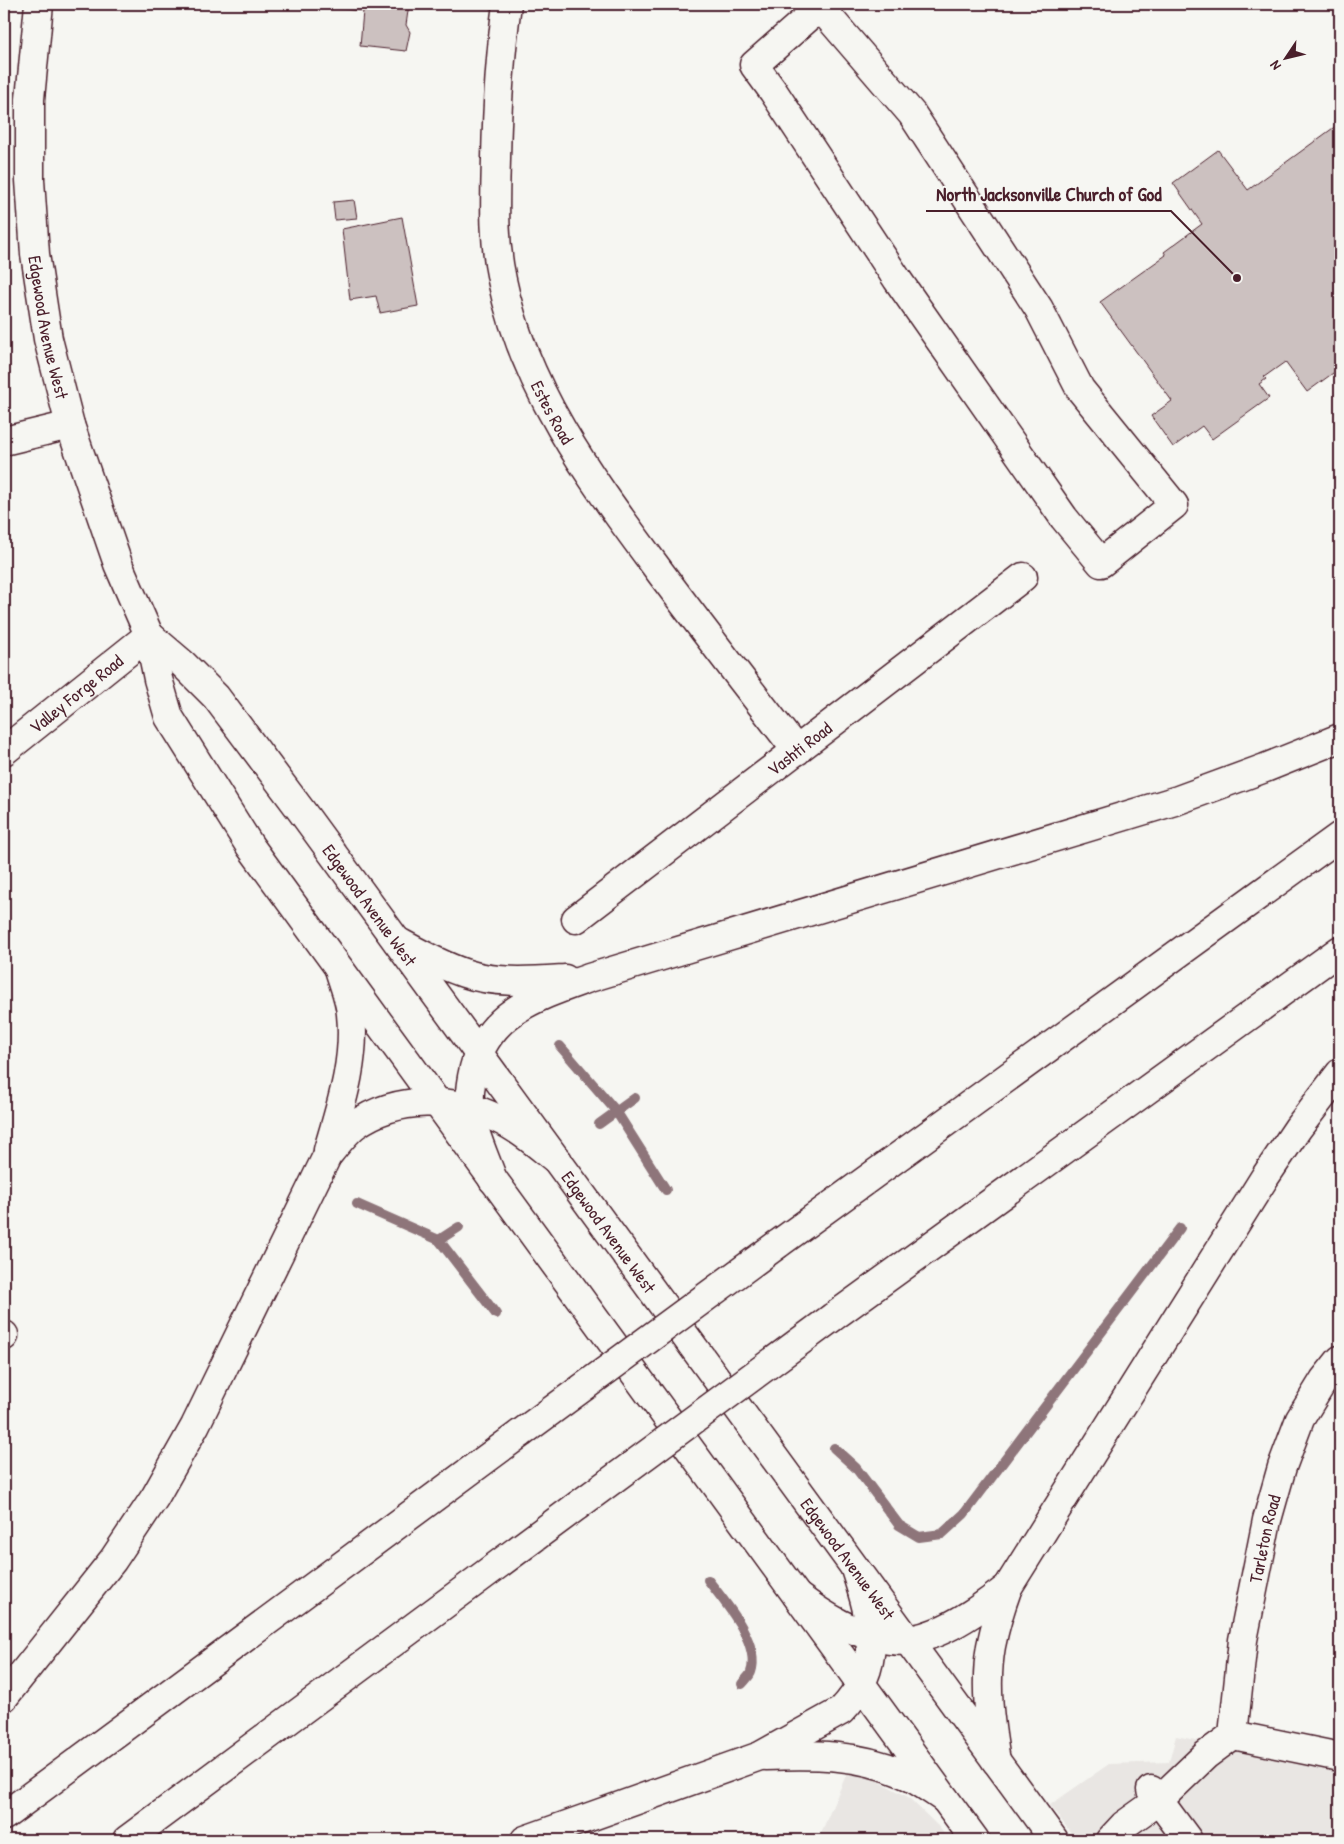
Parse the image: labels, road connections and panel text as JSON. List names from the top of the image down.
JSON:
{
  "streets": {
    "main road": [
      "Edgewood Avenue West",
      "Estes Road",
      "Valley Forge Road",
      "Vashti Road",
      "Tarleton Road"
    ]
  },
  "crossings": [
    ["Edgewood Avenue West", "Valley Forge Road"],
    ["Estes Road", "Vashti Road"]
  ],
  "places": ["North Jacksonville Church of God"],
  "north": "bottom left"
}
